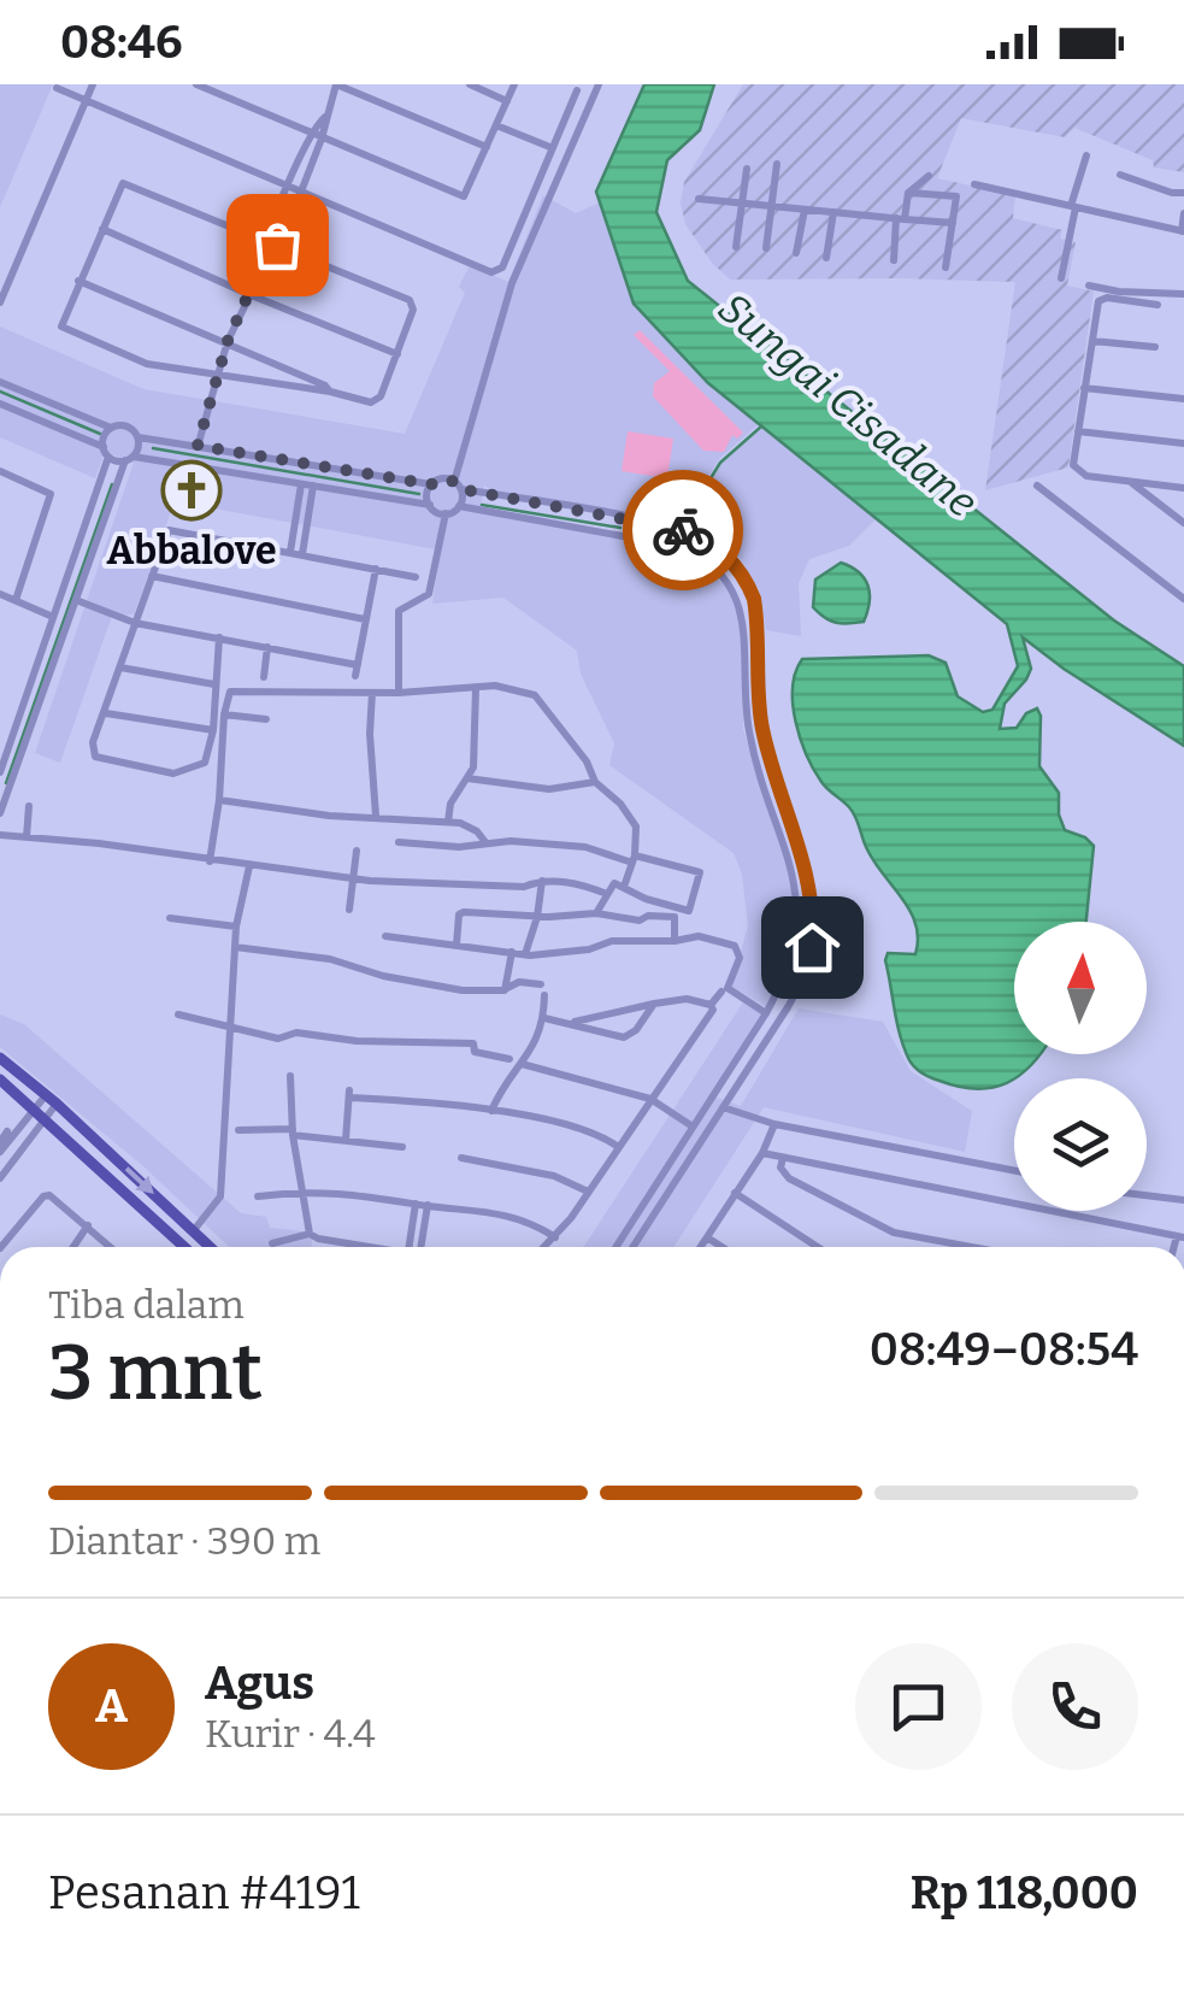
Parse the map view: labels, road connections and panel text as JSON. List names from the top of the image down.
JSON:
{
  "water": ["Sungai Cisadane"],
  "places": {
    "church": ["Abbalove"]
  },
  "north": "top",
  "page": {
    "status": "08:46",
    "heading": ["3 mnt", "Tiba dalam", "08:49–08:54"],
    "panel": [
      "Agus",
      "Kurir · 4.4",
      "Pesanan #4191",
      "Rp 118,000"
    ],
    "bar": "Diantar · 390 m",
    "round": "A"
  }
}
